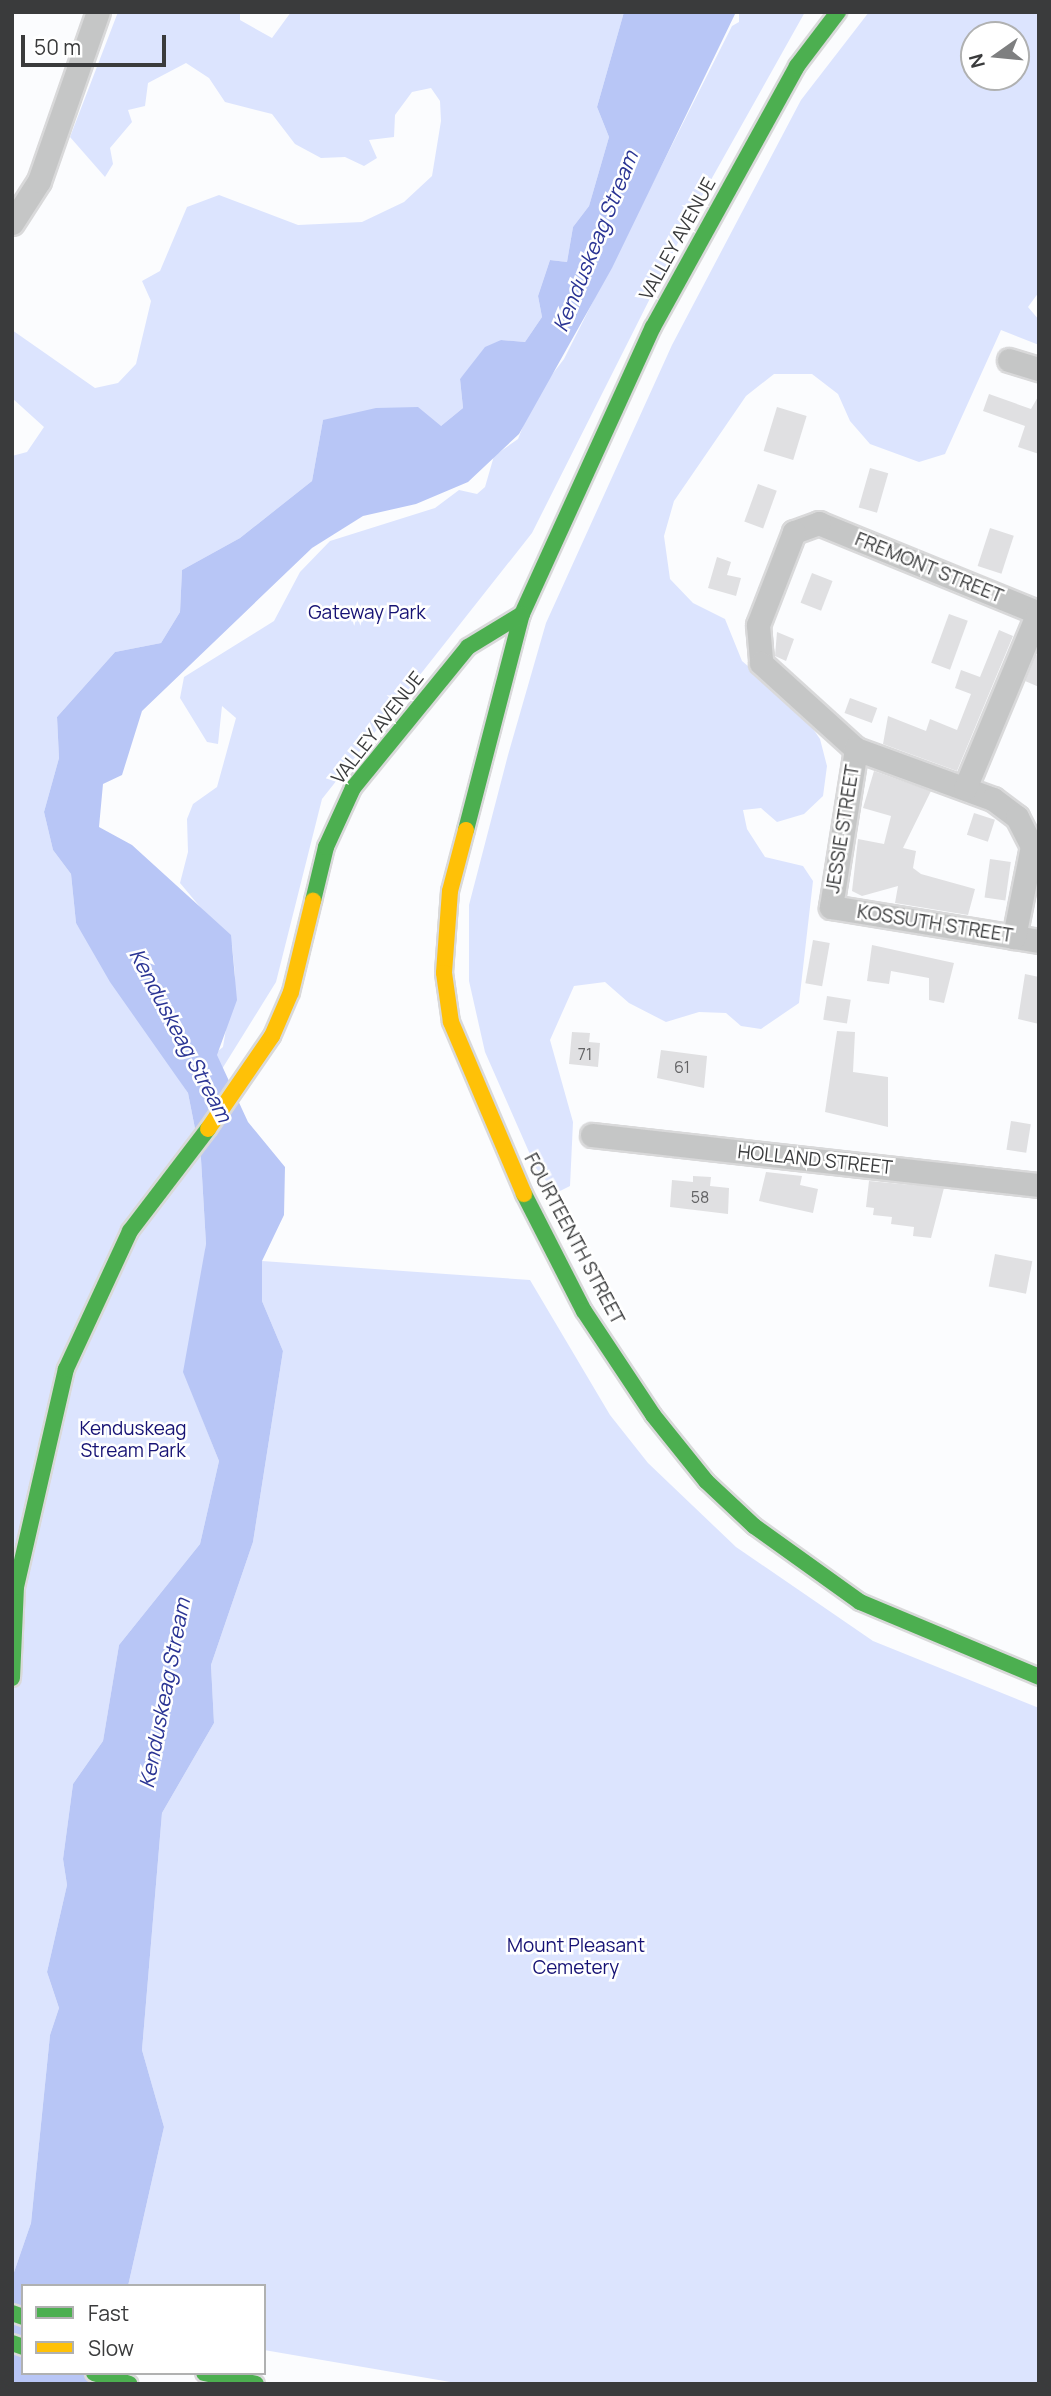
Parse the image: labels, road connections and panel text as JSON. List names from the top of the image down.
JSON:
{
  "streets": {
    "main road": ["VALLEY AVENUE", "FOURTEENTH STREET"],
    "street": [
      "FREMONT STREET",
      "JESSIE STREET",
      "KOSSUTH STREET",
      "HOLLAND STREET"
    ]
  },
  "crossings": [
    ["VALLEY AVENUE", "FOURTEENTH STREET"],
    ["FREMONT STREET", "JESSIE STREET"],
    ["JESSIE STREET", "KOSSUTH STREET"]
  ],
  "water": ["Kenduskeag Stream"],
  "parks": ["Gateway Park", "Kenduskeag Stream Park", "Mount Pleasant Cemetery"],
  "house_numbers": ["71", "61", "58"],
  "legend": ["Fast", "Slow"],
  "scale_bar": "50 m",
  "north": "left"
}
